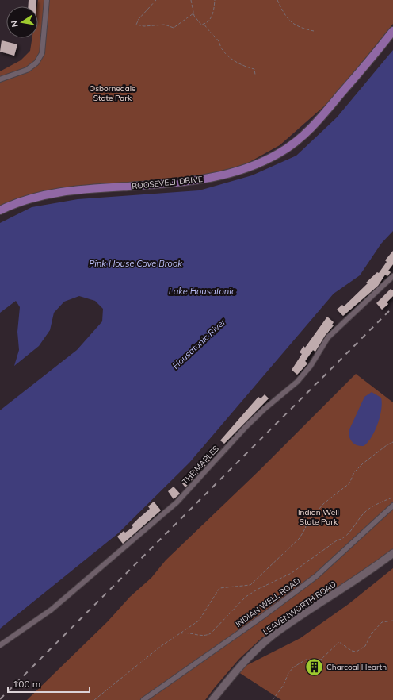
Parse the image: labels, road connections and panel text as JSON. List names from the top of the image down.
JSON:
{
  "streets": {
    "main road": ["ROOSEVELT DRIVE", "LEAVENWORTH ROAD"],
    "street": ["THE MAPLES", "INDIAN WELL ROAD"]
  },
  "water": ["Pink House Cove Brook", "Lake Housatonic", "Housatonic River"],
  "parks": ["Osbornedale State Park", "Indian Well State Park"],
  "places": {
    "building": ["Charcoal Hearth"]
  },
  "scale_bar": "100 m",
  "north": "left"
}
